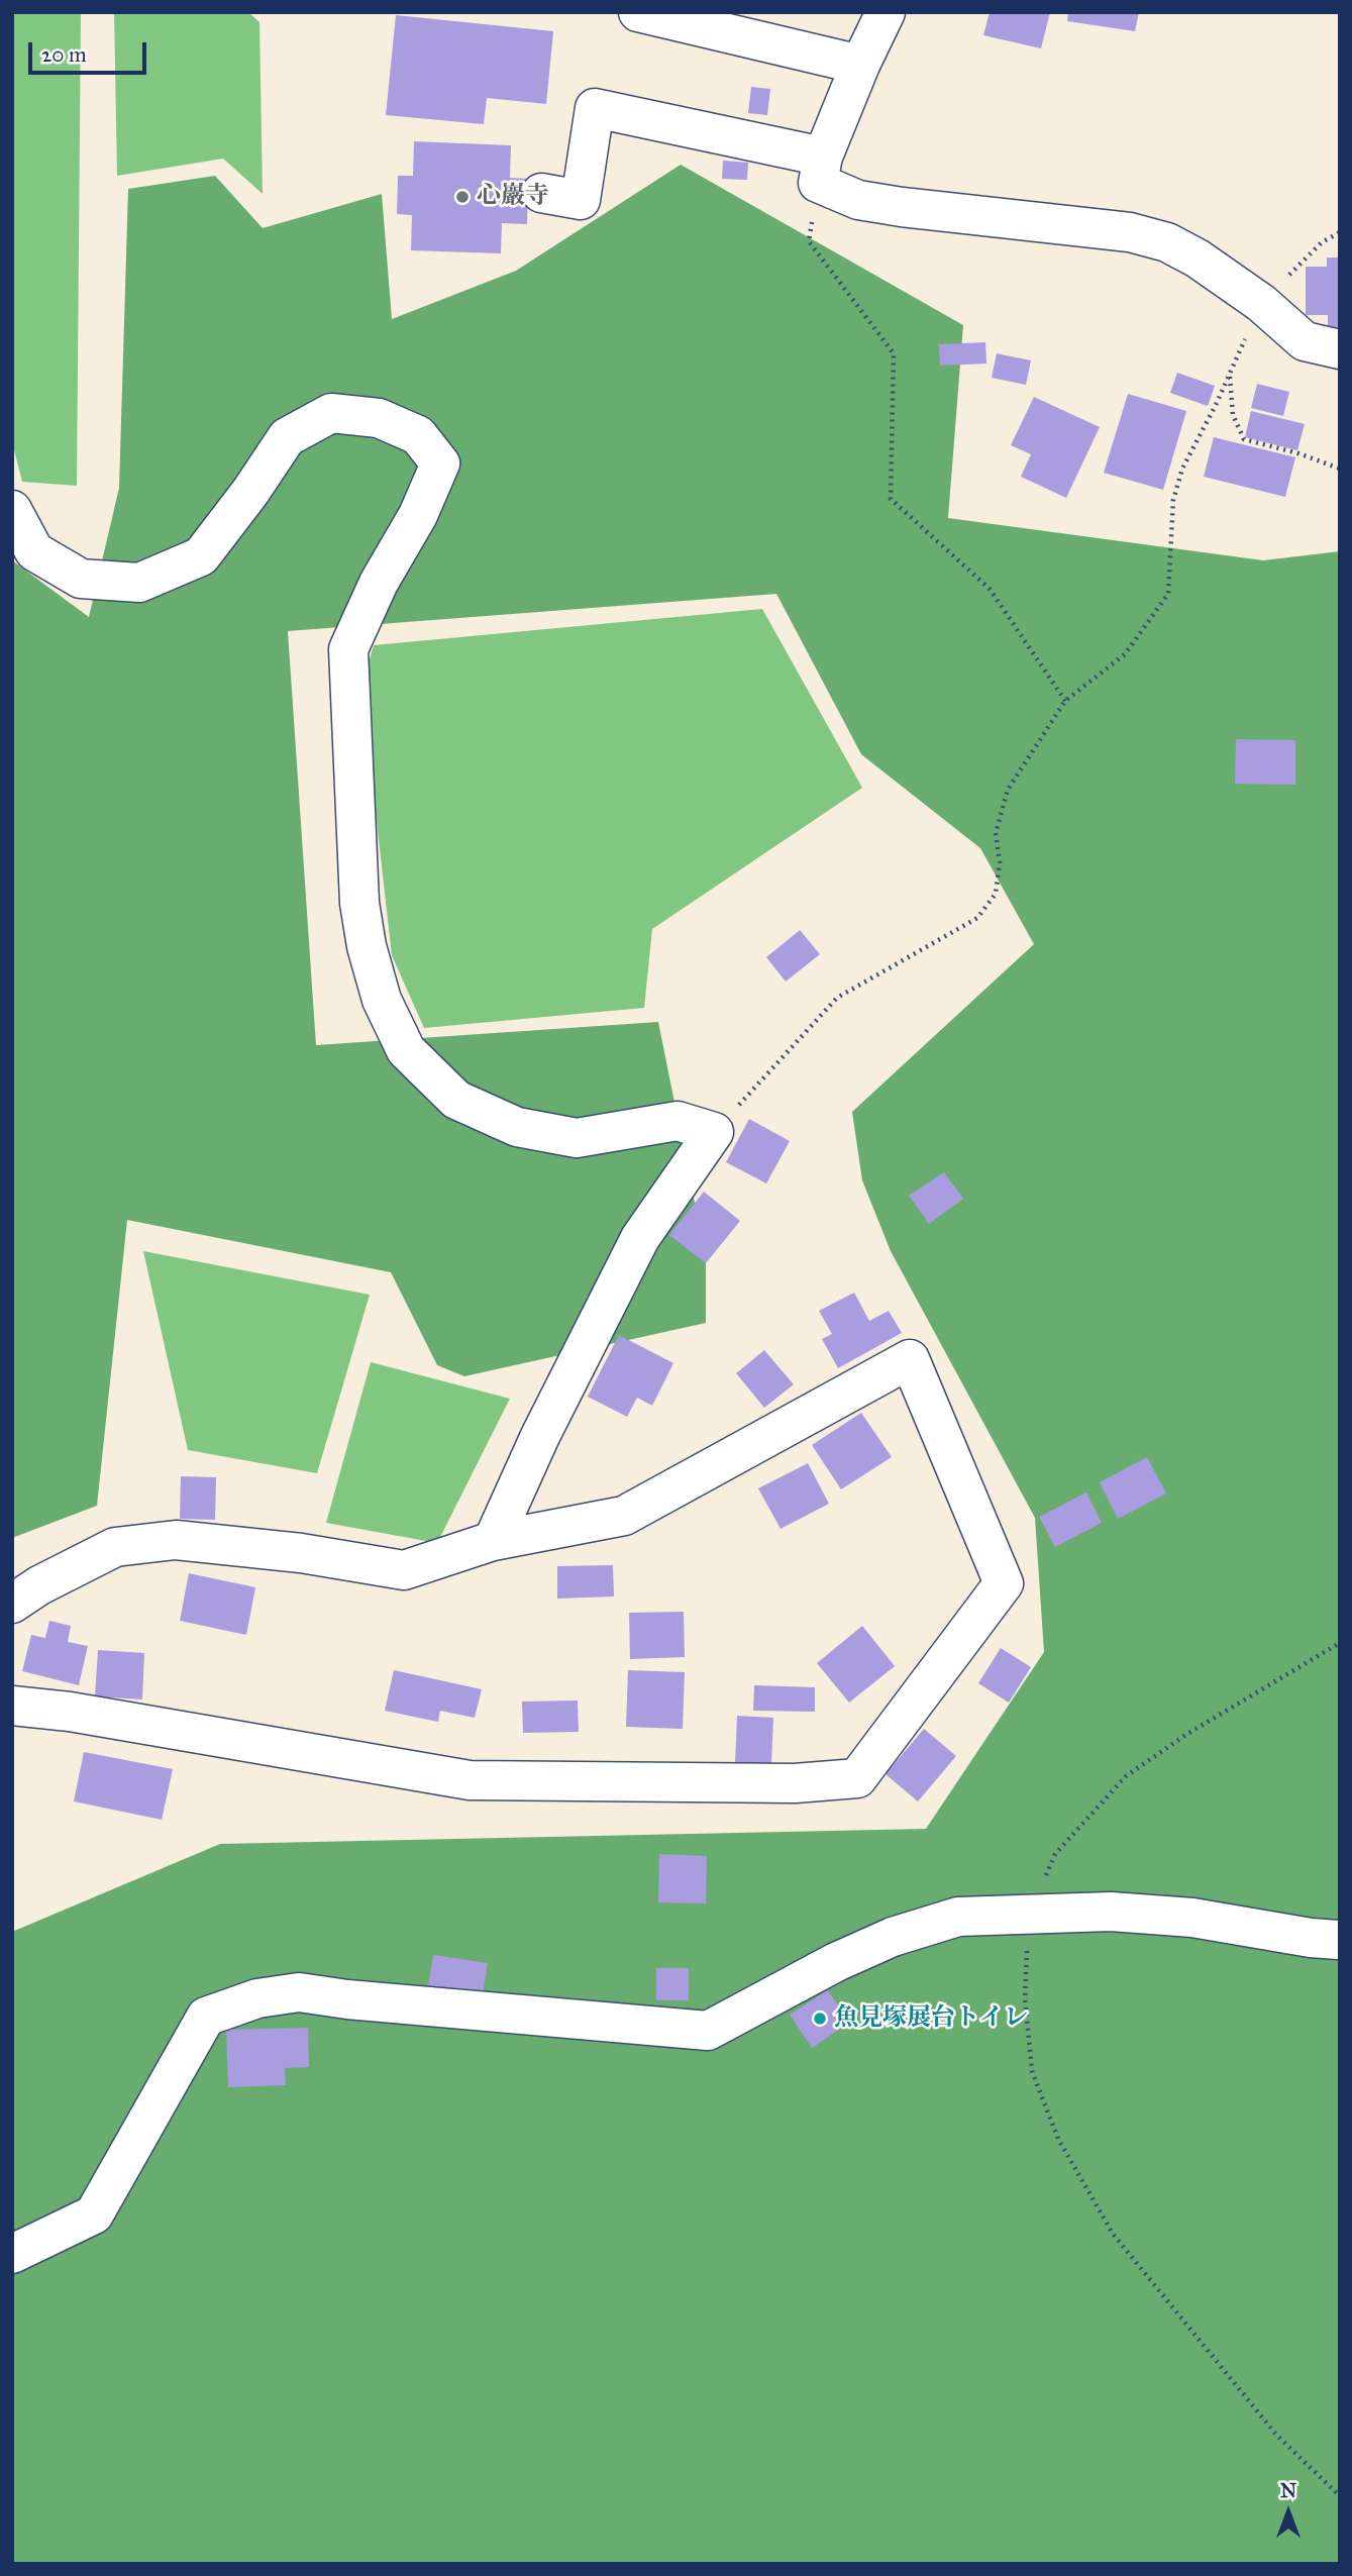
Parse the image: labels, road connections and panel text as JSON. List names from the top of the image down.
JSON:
{
  "places": ["心巖寺", "魚見塚展台トイレ"],
  "scale_bar": "20 m",
  "north": "top"
}
